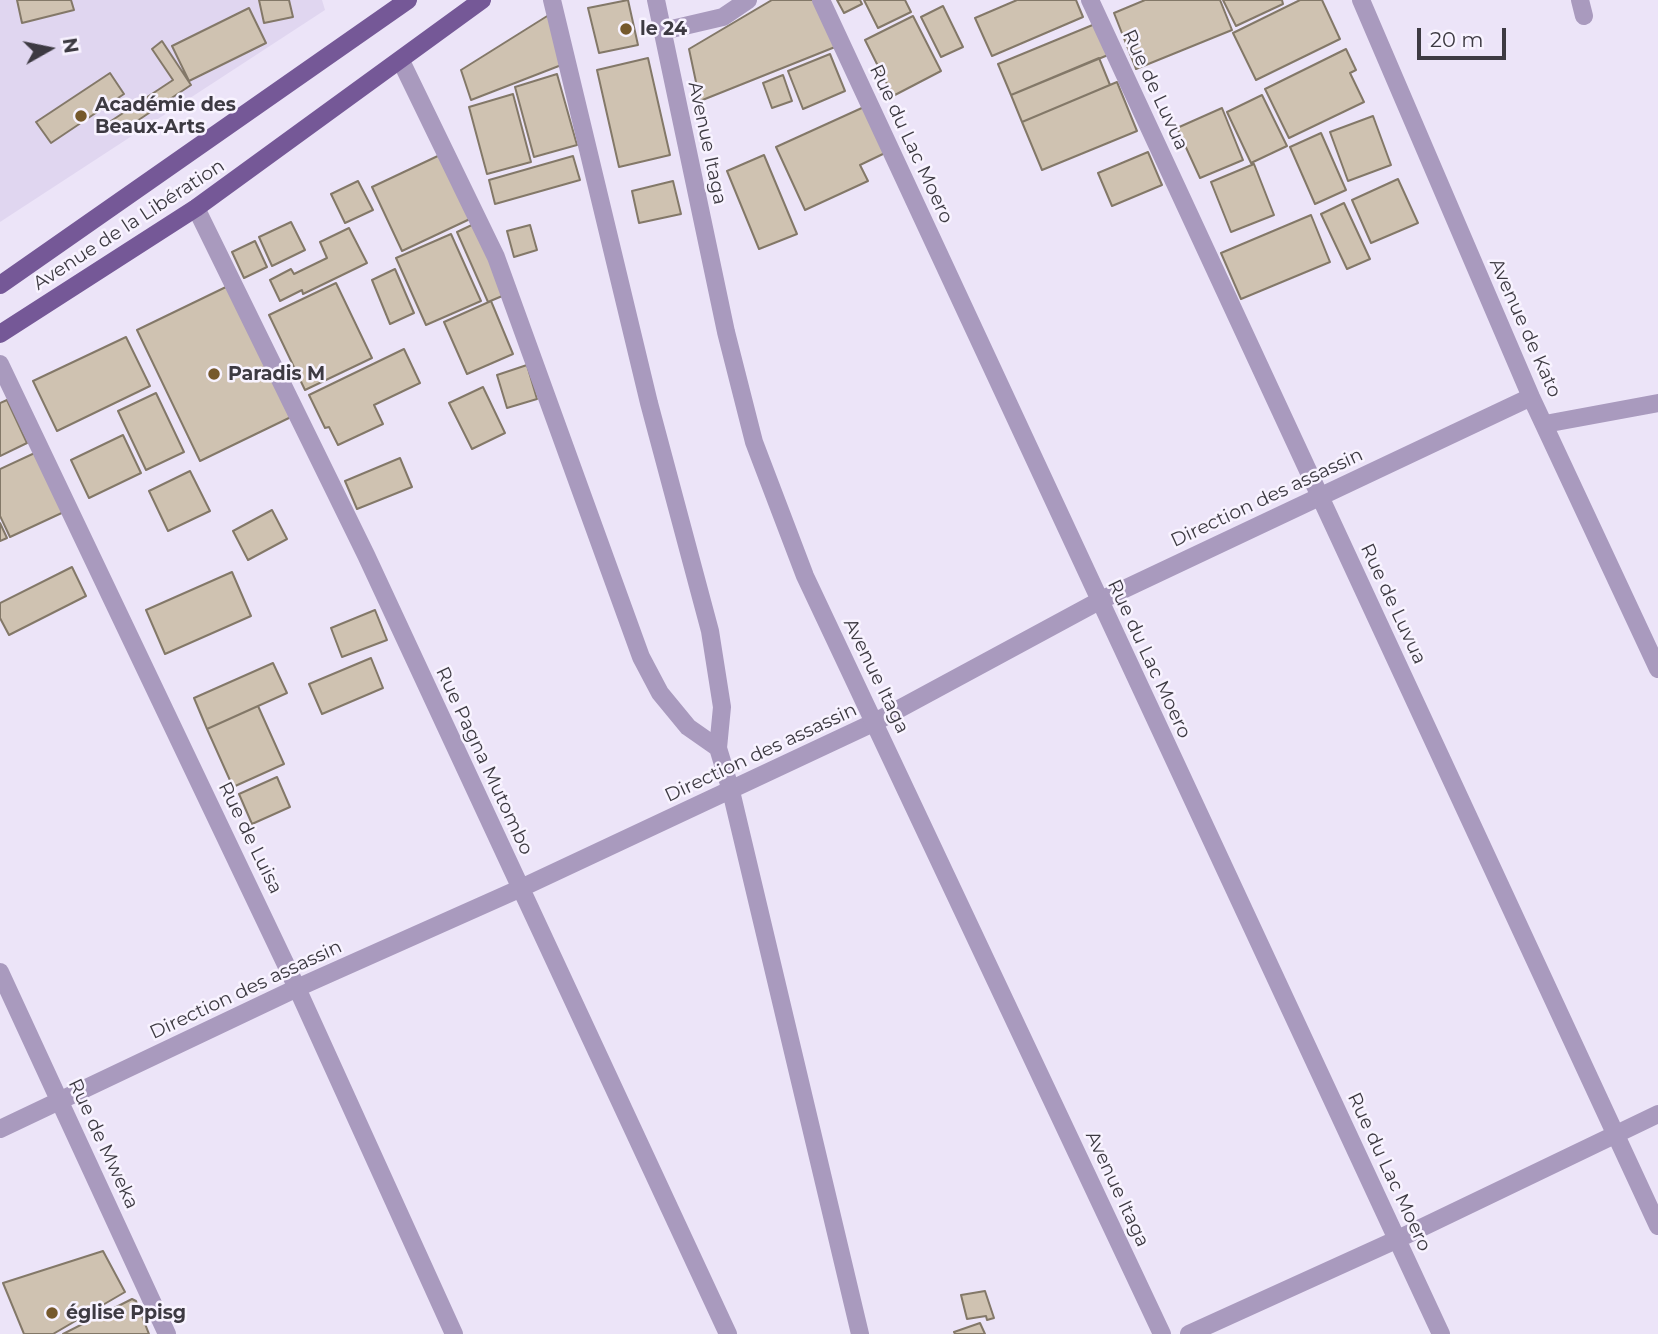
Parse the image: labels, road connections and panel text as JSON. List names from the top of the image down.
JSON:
{
  "streets": {
    "main road": ["Avenue de la Libération"],
    "street": [
      "Rue de Luvua",
      "Avenue Itaga",
      "Rue du Lac Moero",
      "Avenue de Kato",
      "Direction des assassin",
      "Rue Pagna Mutombo",
      "Rue de Luisa",
      "Rue de Mweka"
    ]
  },
  "crossings": [
    ["Rue de Luvua", "Direction des assassin"],
    ["Avenue Itaga", "Direction des assassin"],
    ["Rue du Lac Moero", "Direction des assassin"],
    ["Avenue de la Libération", "Rue Pagna Mutombo"],
    ["Avenue de Kato", "Direction des assassin"],
    ["Direction des assassin", "Rue Pagna Mutombo"],
    ["Direction des assassin", "Rue de Luisa"],
    ["Direction des assassin", "Rue de Mweka"]
  ],
  "places": [
    "le 24",
    "Académie des Beaux-Arts",
    "Paradis M",
    "église Ppisg"
  ],
  "scale_bar": "20 m",
  "north": "right"
}
